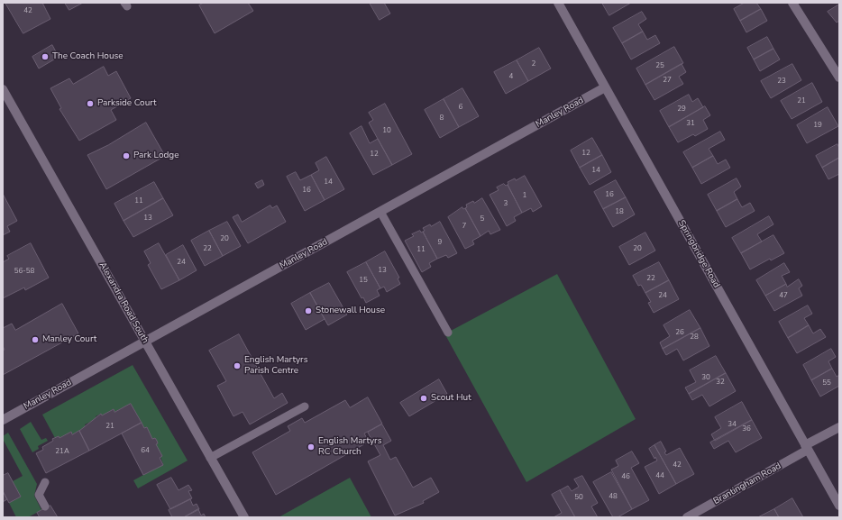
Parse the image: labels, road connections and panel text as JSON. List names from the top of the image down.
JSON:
{
  "streets": {
    "street": [
      "Manley Road",
      "Springbridge Road",
      "Alexandra Road South",
      "Brantingham Road"
    ]
  },
  "crossings": [
    ["Manley Road", "Springbridge Road"],
    ["Manley Road", "Alexandra Road South"],
    ["Springbridge Road", "Brantingham Road"]
  ],
  "places": [
    "The Coach House",
    "Parkside Court",
    "Park Lodge",
    "Stonewall House",
    "Manley Court",
    "English Martyrs Parish Centre",
    "Scout Hut",
    "English Martyrs RC Church"
  ],
  "house_numbers": [
    "42",
    "2",
    "25",
    "4",
    "27",
    "23",
    "21",
    "6",
    "29",
    "8",
    "31",
    "19",
    "10",
    "12",
    "12",
    "14",
    "14",
    "16",
    "16",
    "1",
    "11",
    "3",
    "18",
    "13",
    "5",
    "7",
    "20",
    "9",
    "22",
    "20",
    "11",
    "24",
    "13",
    "56-58",
    "22",
    "15",
    "24",
    "47",
    "26",
    "28",
    "30",
    "32",
    "55",
    "34",
    "21",
    "36",
    "64",
    "21A",
    "42",
    "44",
    "46",
    "48",
    "50"
  ]
}
